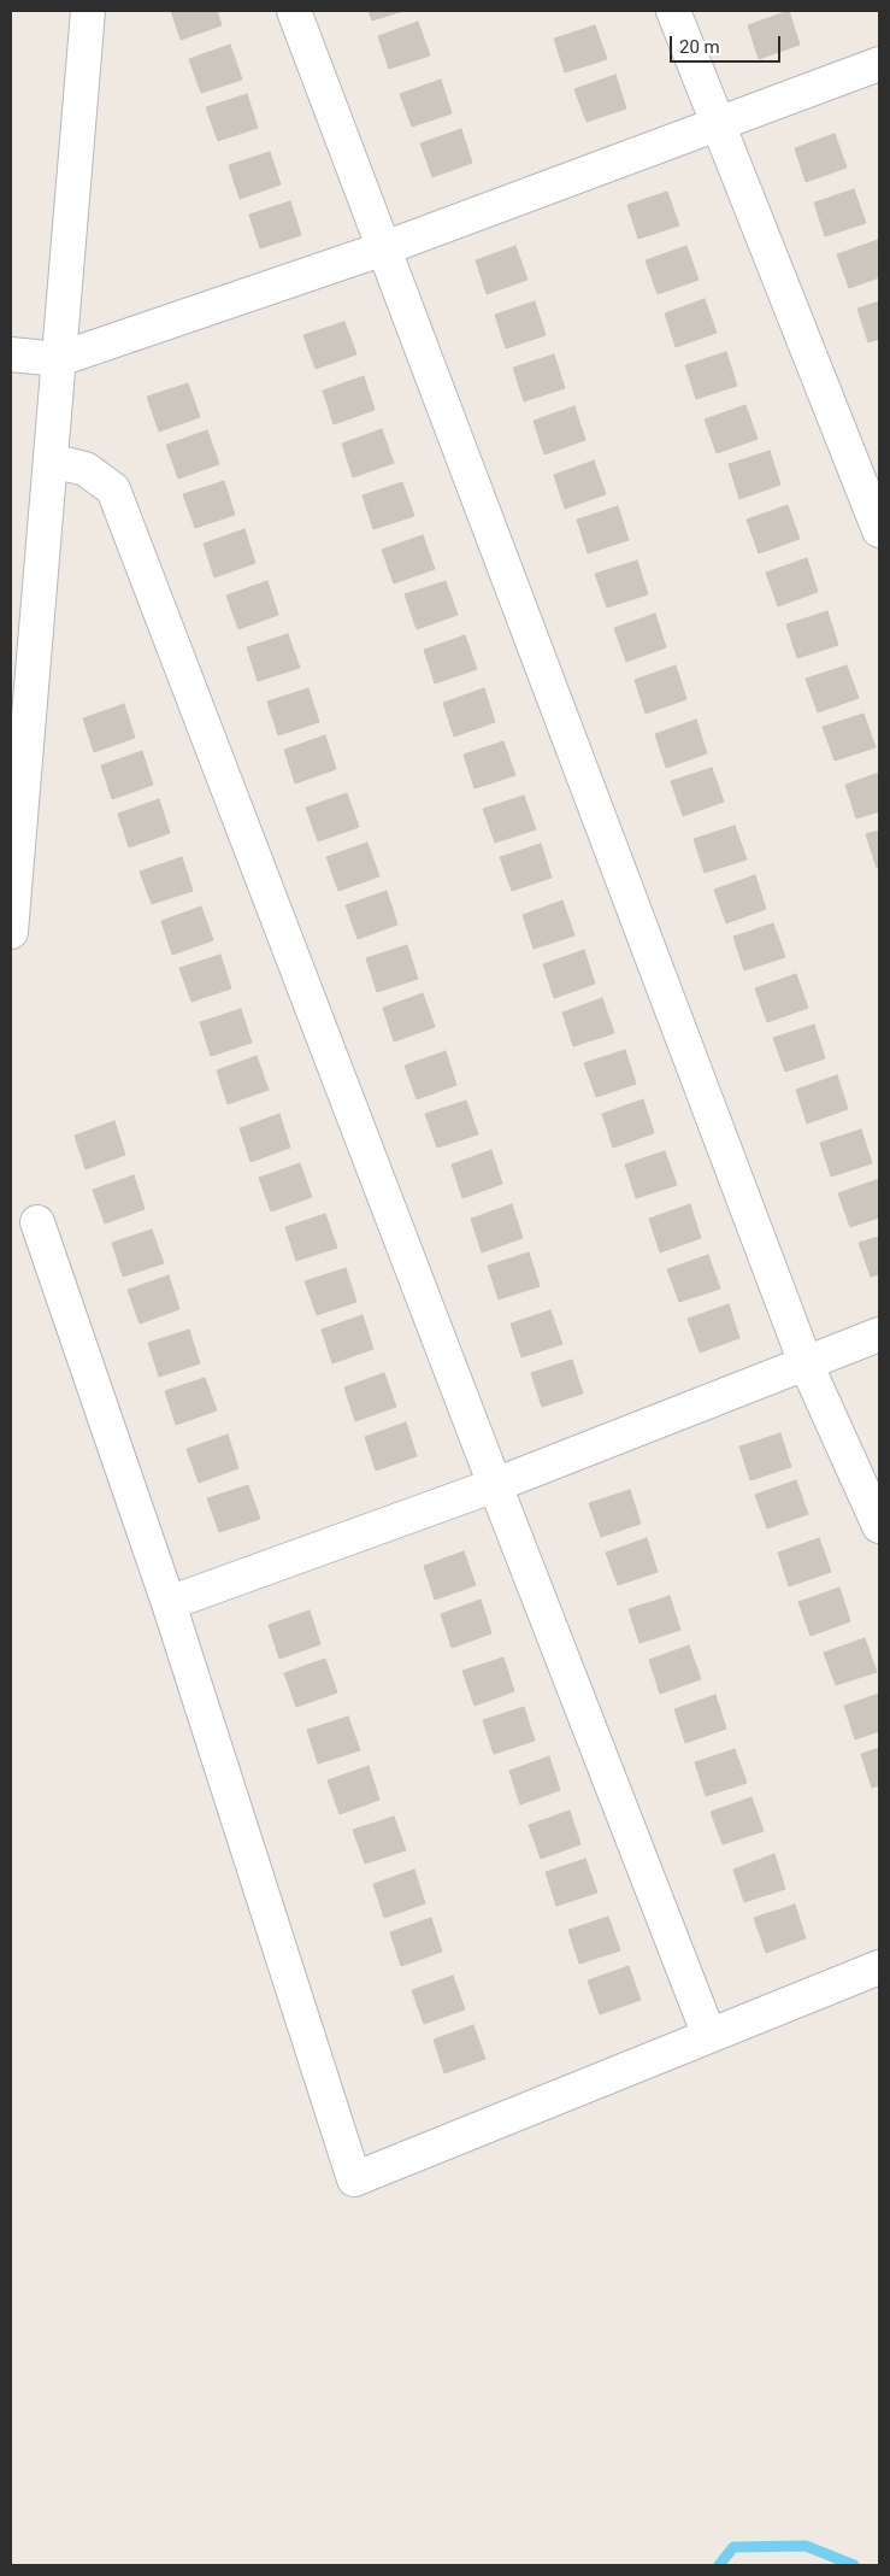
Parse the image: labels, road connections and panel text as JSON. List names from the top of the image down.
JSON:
{
  "scale_bar": "20 m"
}
